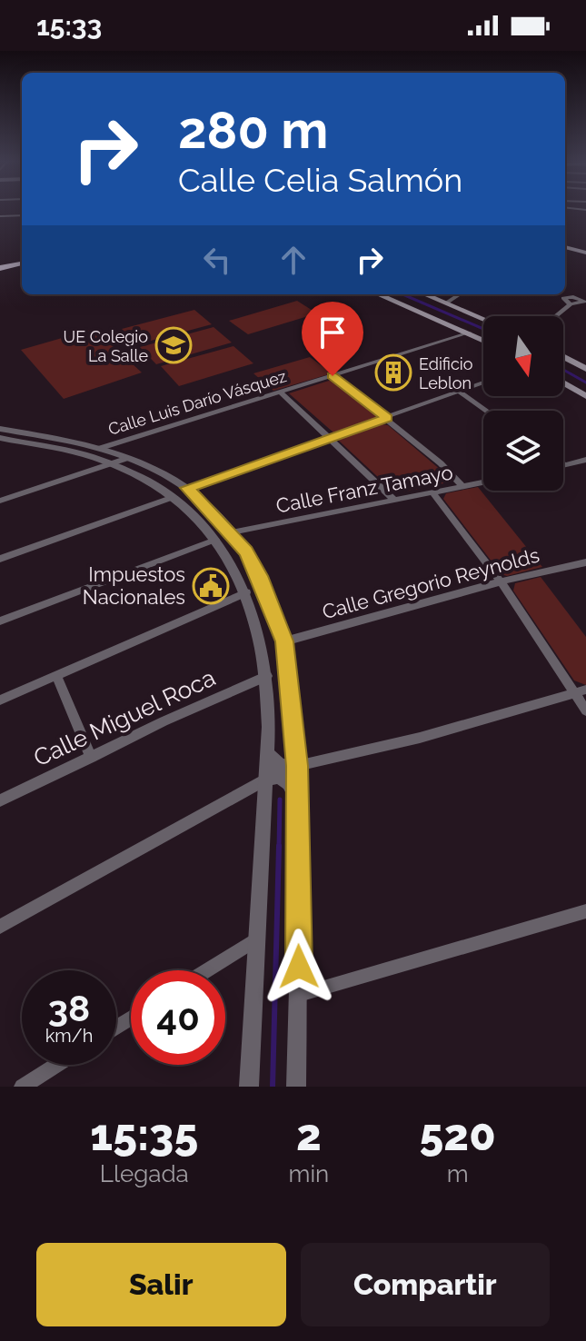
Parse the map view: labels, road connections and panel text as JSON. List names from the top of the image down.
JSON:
{
  "streets": {
    "street": [
      "Calle Luis Darío Vásquez",
      "Calle Franz Tamayo",
      "Calle Gregorio Reynolds",
      "Calle Miguel Roca"
    ]
  },
  "places": {
    "school or university": ["UE Colegio La Salle"],
    "building": ["Edificio Leblon"],
    "public building": ["Impuestos Nacionales"]
  },
  "north": "bottom",
  "page": {
    "status": "15:33",
    "turn": ["280 m", "Calle Celia Salmón"],
    "speed": "38 km/h",
    "limit": "40",
    "eta": [
      "15:35",
      "Llegada",
      "2",
      "min",
      "520",
      "m"
    ],
    "buttons": ["Salir", "Compartir"]
  }
}
